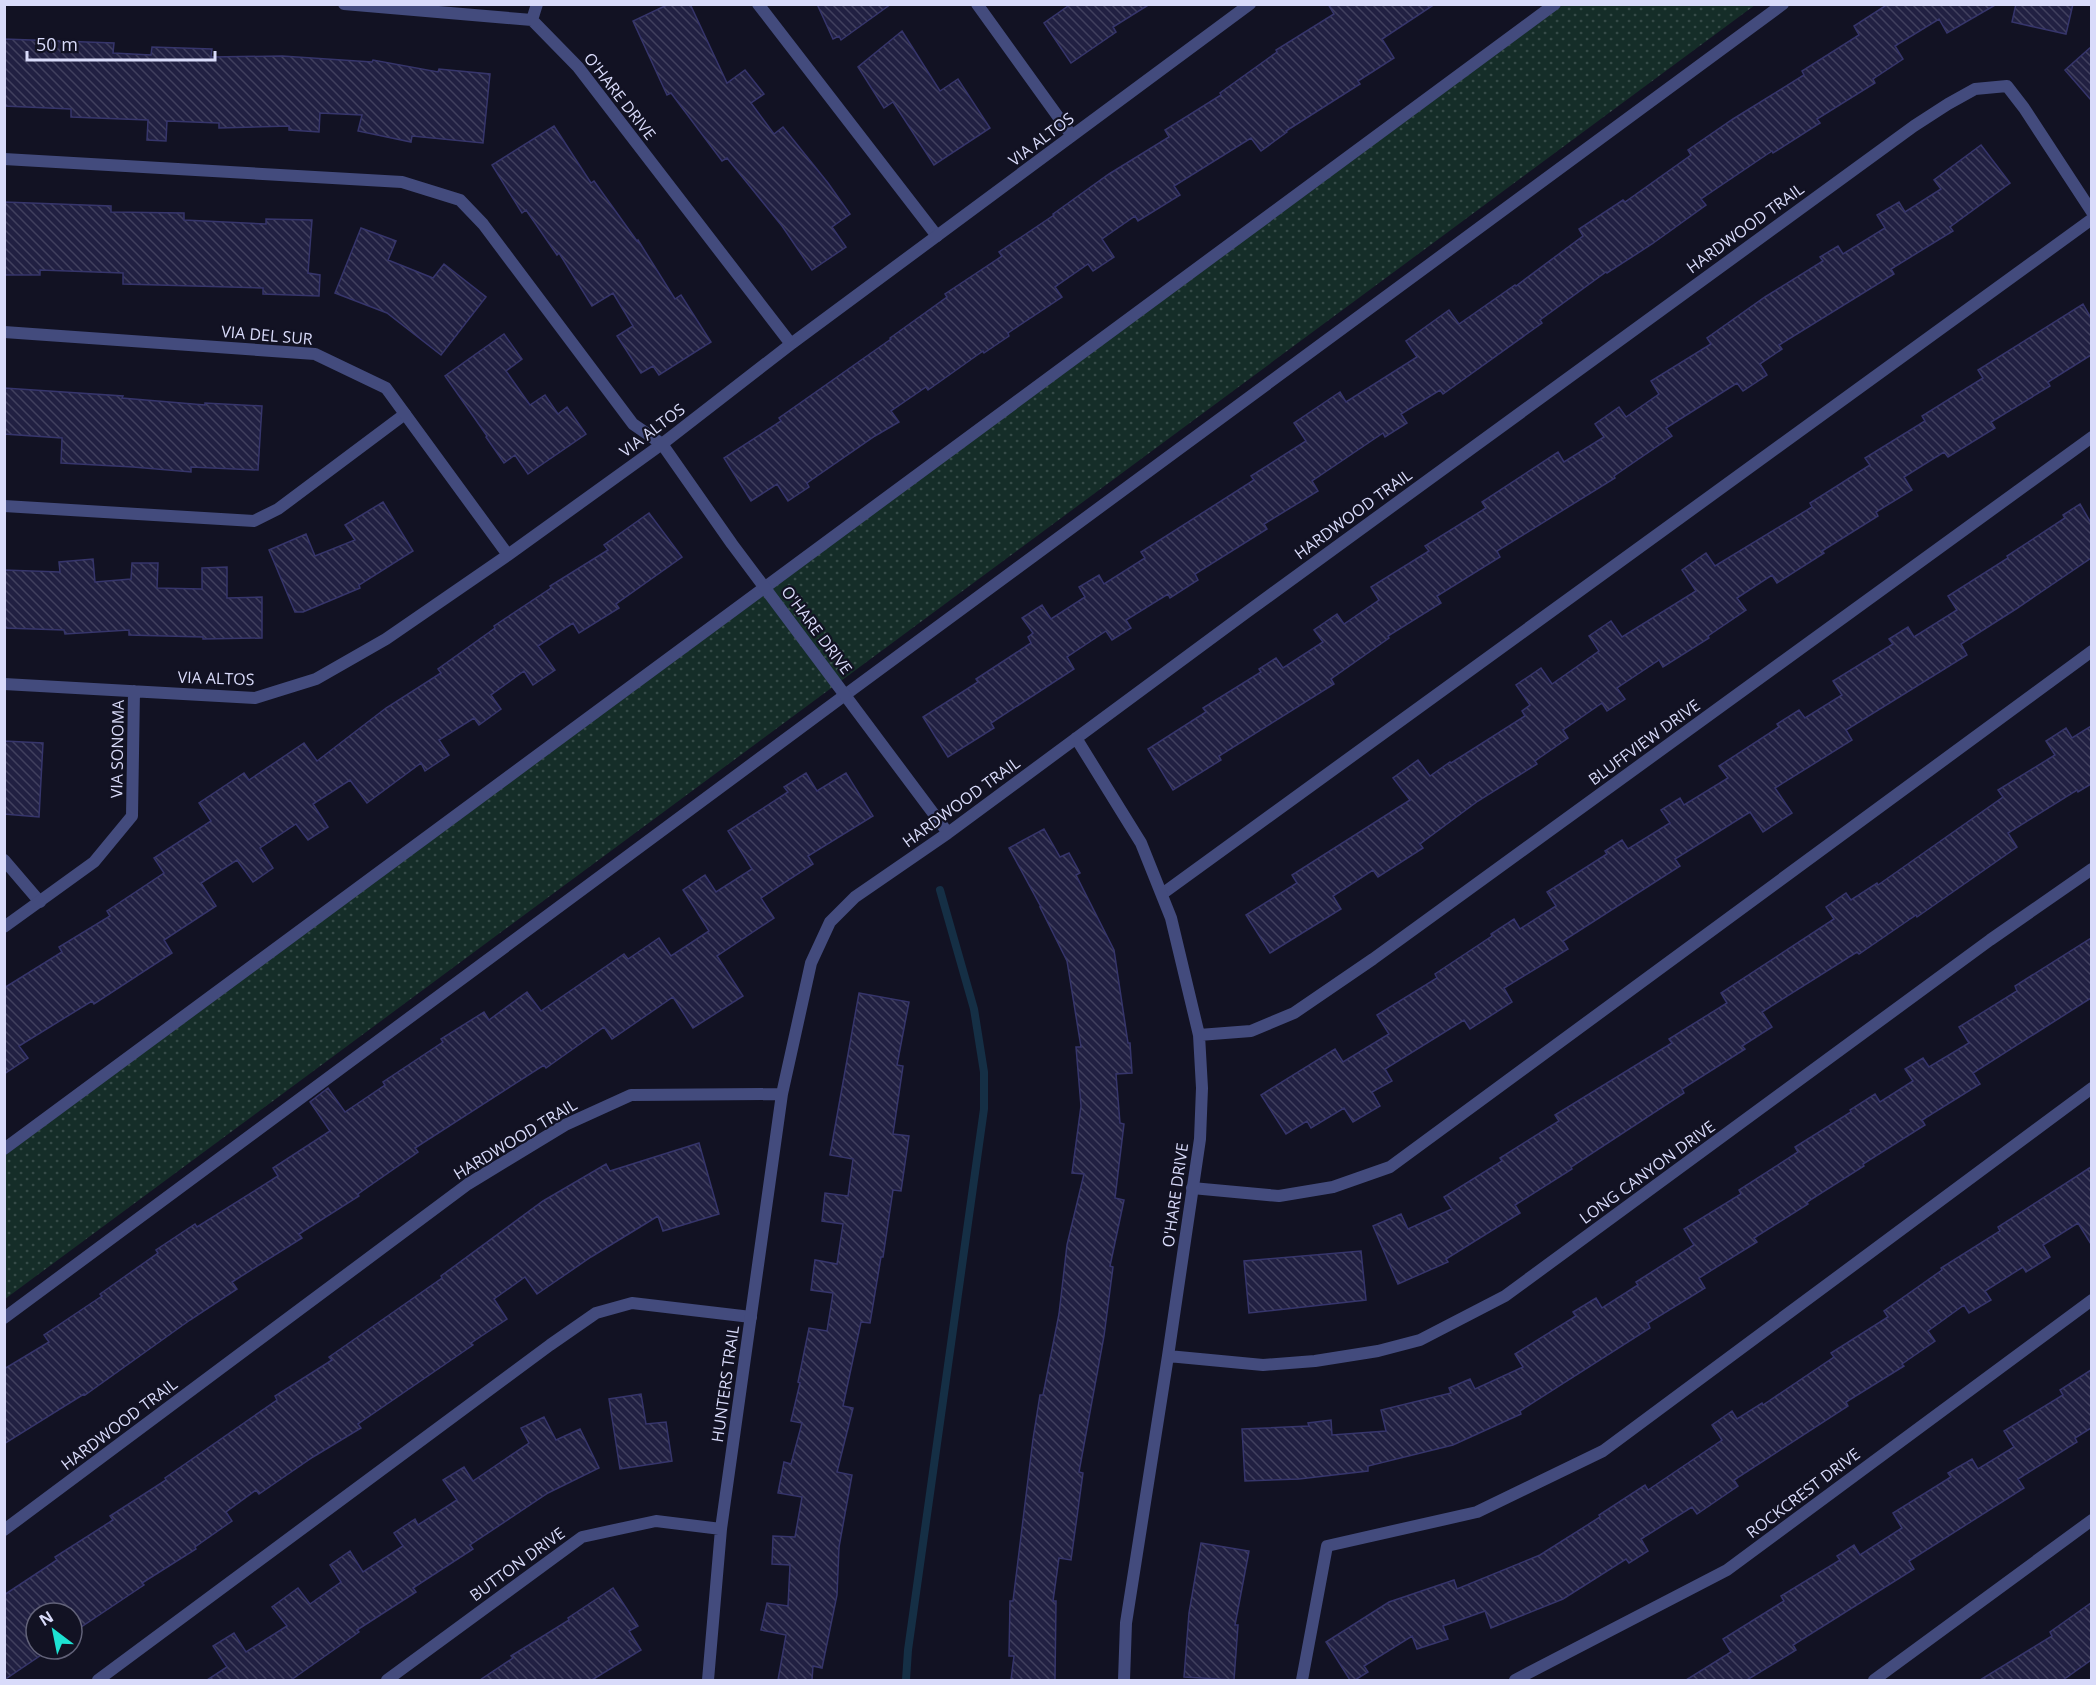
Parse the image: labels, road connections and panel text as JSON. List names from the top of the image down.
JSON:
{
  "streets": {
    "street": [
      "O'HARE DRIVE",
      "VIA ALTOS",
      "HARDWOOD TRAIL",
      "VIA DEL SUR",
      "BLUFFVIEW DRIVE",
      "VIA SONOMA",
      "LONG CANYON DRIVE",
      "HUNTERS TRAIL",
      "ROCKCREST DRIVE",
      "BUTTON DRIVE"
    ]
  },
  "crossings": [
    ["O'HARE DRIVE", "VIA ALTOS"],
    ["O'HARE DRIVE", "HARDWOOD TRAIL"],
    ["O'HARE DRIVE", "BLUFFVIEW DRIVE"],
    ["O'HARE DRIVE", "LONG CANYON DRIVE"],
    ["VIA ALTOS", "VIA DEL SUR"],
    ["VIA ALTOS", "VIA SONOMA"],
    ["HARDWOOD TRAIL", "HUNTERS TRAIL"],
    ["HUNTERS TRAIL", "BUTTON DRIVE"]
  ],
  "scale_bar": "50 m",
  "north": "top left"
}
